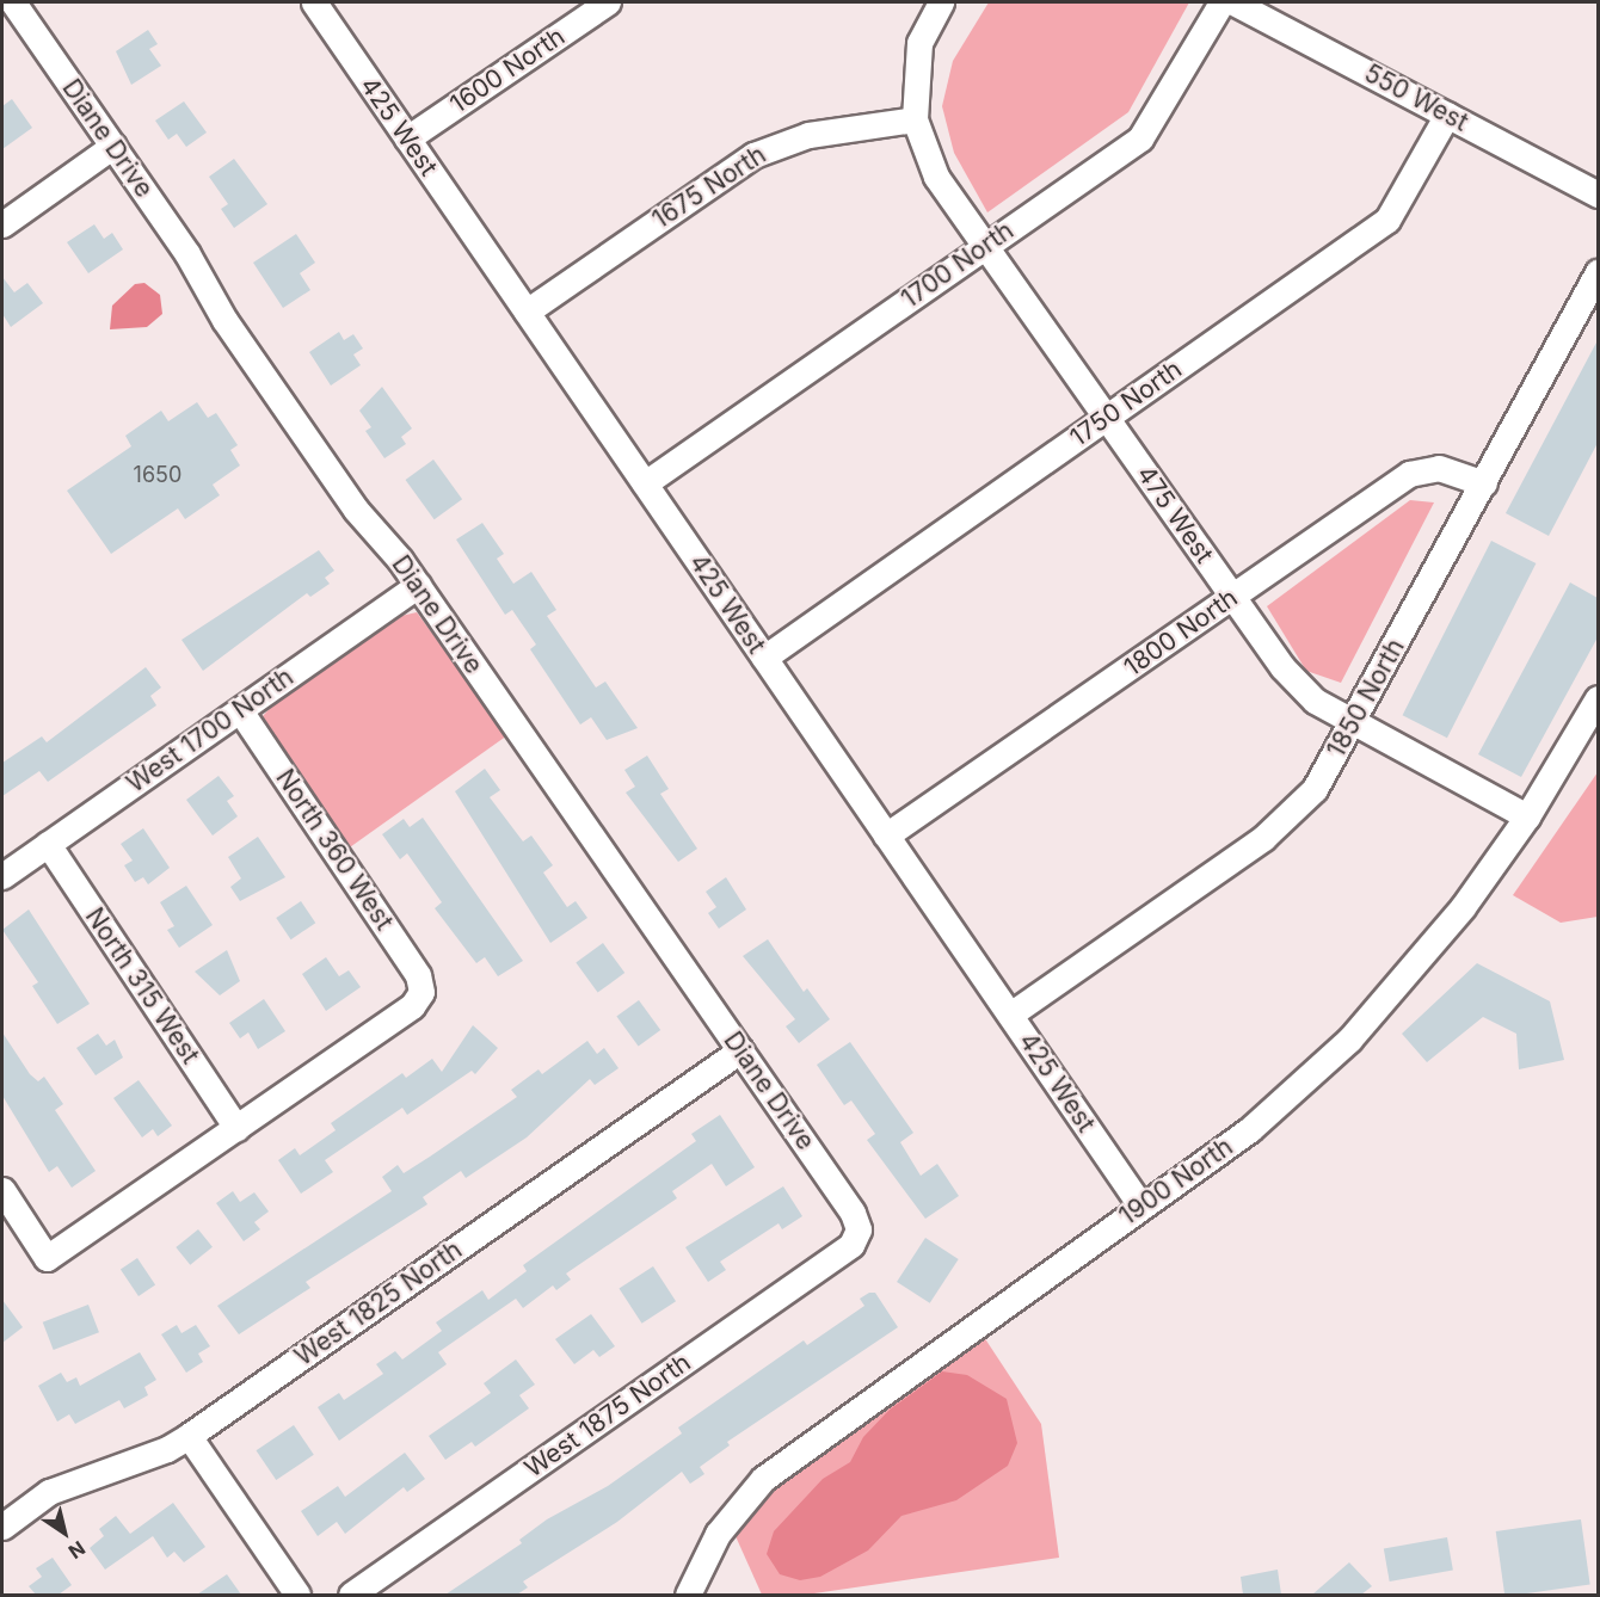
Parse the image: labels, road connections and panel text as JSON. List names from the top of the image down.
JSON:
{
  "streets": {
    "street": [
      "1600 North",
      "550 West",
      "425 West",
      "Diane Drive",
      "1675 North",
      "1700 North",
      "1750 North",
      "475 West",
      "1800 North",
      "1850 North",
      "West 1700 North",
      "North 360 West",
      "North 315 West",
      "1900 North",
      "West 1825 North",
      "West 1875 North"
    ]
  },
  "crossings": [
    ["1600 North", "425 West"],
    ["550 West", "1750 North"],
    ["425 West", "1675 North"],
    ["425 West", "1700 North"],
    ["425 West", "1750 North"],
    ["425 West", "1800 North"],
    ["425 West", "1850 North"],
    ["425 West", "1900 North"],
    ["Diane Drive", "West 1700 North"],
    ["Diane Drive", "West 1825 North"],
    ["Diane Drive", "West 1875 North"],
    ["1675 North", "475 West"],
    ["1700 North", "475 West"],
    ["1750 North", "475 West"],
    ["475 West", "1800 North"],
    ["475 West", "1850 North"],
    ["475 West", "1900 North"],
    ["1800 North", "1850 North"],
    ["West 1700 North", "North 360 West"],
    ["West 1700 North", "North 315 West"],
    ["North 360 West", "North 315 West"]
  ],
  "house_numbers": ["1650"],
  "north": "bottom right"
}
